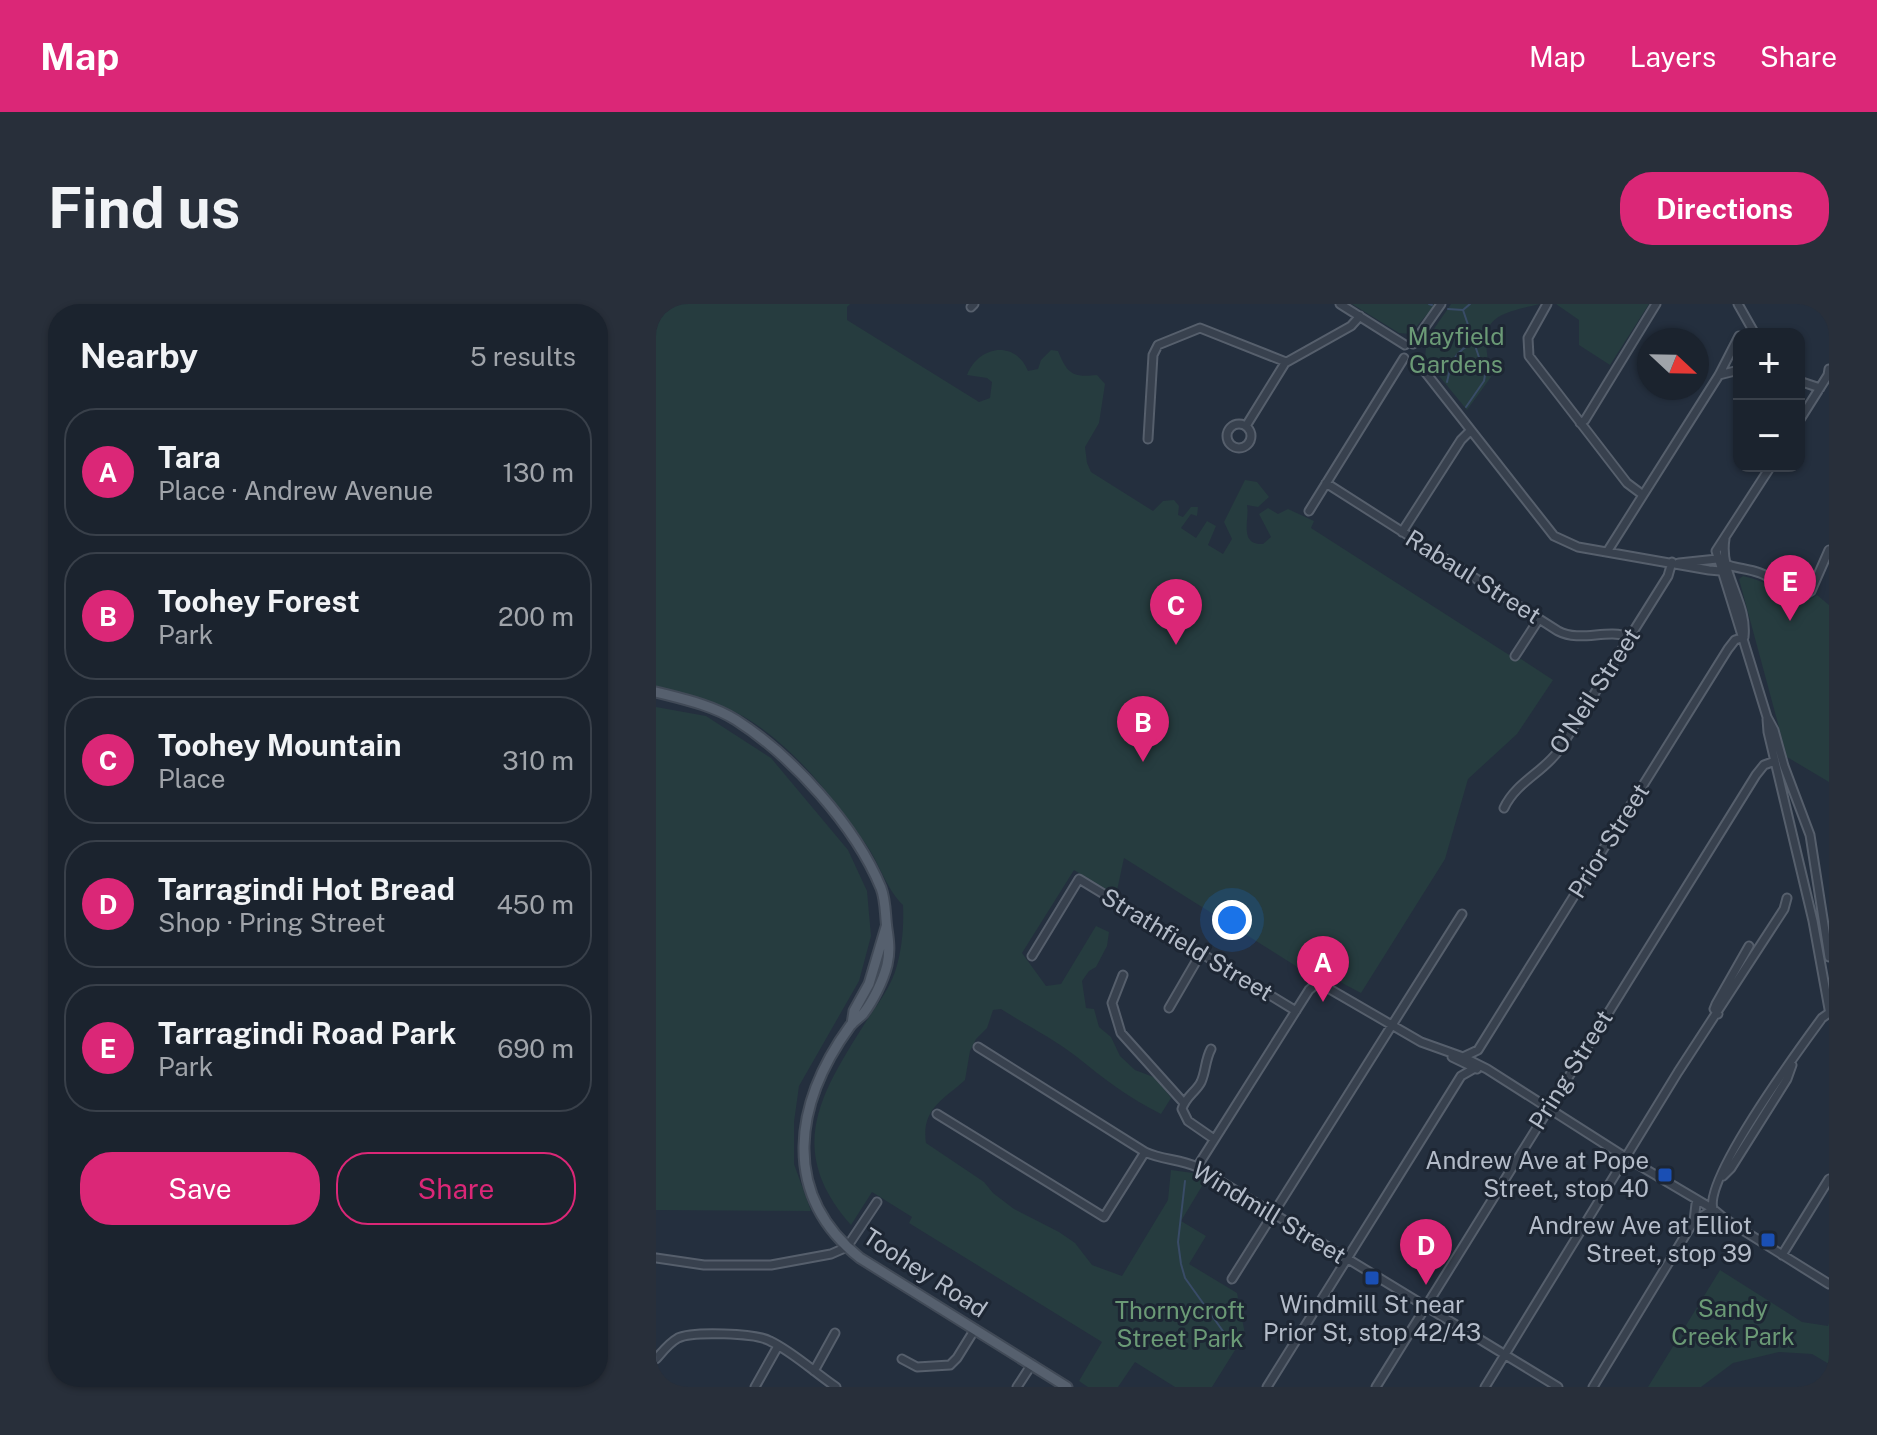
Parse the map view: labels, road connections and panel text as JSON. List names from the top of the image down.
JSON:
{
  "streets": {
    "main road": ["Toohey Road"],
    "street": [
      "Rabaul Street",
      "O'Neil Street",
      "Prior Street",
      "Strathfield Street",
      "Pring Street",
      "Windmill Street"
    ]
  },
  "crossings": [
    ["Rabaul Street", "O'Neil Street"],
    ["Pring Street", "Windmill Street"]
  ],
  "parks": ["Mayfield Gardens", "Sandy Creek Park", "Thornycroft Street Park"],
  "places": {
    "transit": ["Andrew Ave at Pope Street, stop 40", "Andrew Ave at Elliot Street, stop 39", "Windmill St near Prior St, stop 42/43"]
  },
  "north": "right",
  "page": {
    "header": "Map",
    "nav": ["Map", "Layers", "Share"],
    "buttons": [
      "Directions",
      ["Save", "Share"]
    ],
    "title": "Find us",
    "heading": ["Nearby", "5 results"],
    "map_buttons": ["+", "−"],
    "list": [
      {
        "mark": "A",
        "name": "Tara",
        "note": "Place · Andrew Avenue",
        "value": "130 m"
      },
      {
        "mark": "B",
        "name": "Toohey Forest",
        "note": "Park",
        "value": "200 m"
      },
      {
        "mark": "C",
        "name": "Toohey Mountain",
        "note": "Place",
        "value": "310 m"
      },
      {
        "mark": "D",
        "name": "Tarragindi Hot Bread",
        "note": "Shop · Pring Street",
        "value": "450 m"
      },
      {
        "mark": "E",
        "name": "Tarragindi Road Park",
        "note": "Park",
        "value": "690 m"
      }
    ],
    "pins": [
      "E",
      "C",
      "B",
      "A",
      "D"
    ]
  }
}
